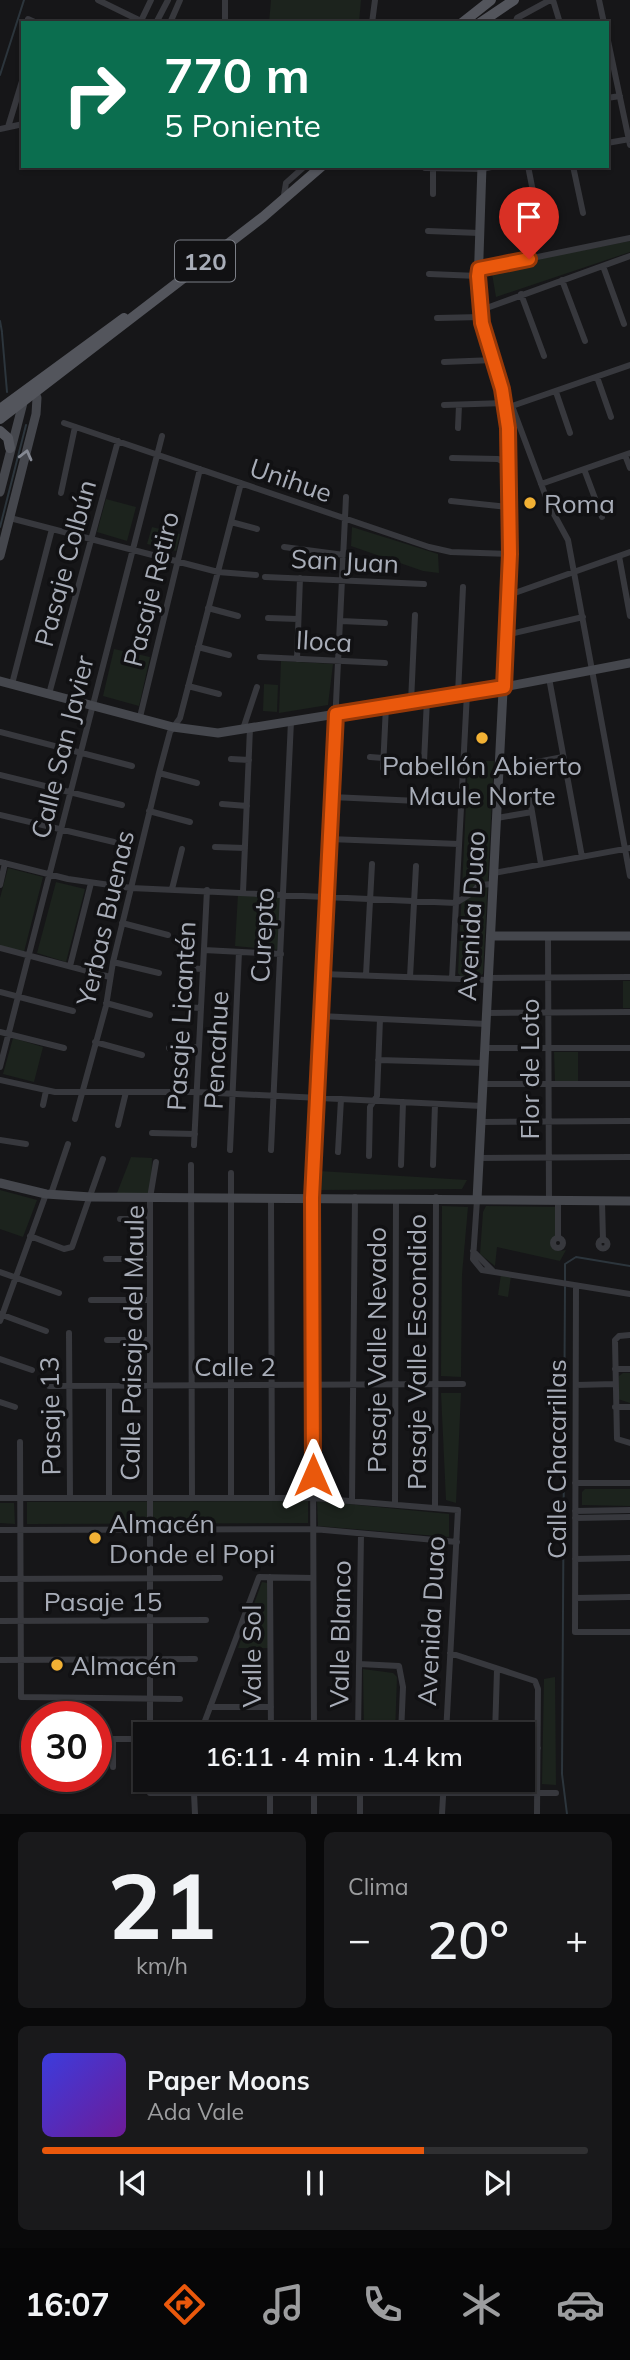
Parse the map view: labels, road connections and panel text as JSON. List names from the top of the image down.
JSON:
{
  "streets": {
    "main road": ["120"],
    "street": [
      "Unihue",
      "San Juan",
      "Pasaje Colbún",
      "Pasaje Retiro",
      "Iloca",
      "Calle San Javier",
      "Avenida Duao",
      "Yerbas Buenas",
      "Curepto",
      "Pasaje Licantén",
      "Pencahue",
      "Flor de Loto",
      "Calle Paisaje del Maule",
      "Pasaje Valle Nevado",
      "Pasaje Valle Escondido",
      "Calle 2",
      "Pasaje 13",
      "Calle Chacarillas",
      "Pasaje 15",
      "Valle Blanco",
      "Valle Sol"
    ]
  },
  "crossings": [
    ["Unihue", "Pasaje Colbún"],
    ["Unihue", "Pasaje Retiro"],
    ["Unihue", "Calle San Javier"],
    ["Unihue", "Avenida Duao"],
    ["Unihue", "Yerbas Buenas"],
    ["Avenida Duao", "Pasaje Valle Escondido"],
    ["Avenida Duao", "Calle Chacarillas"],
    ["Calle Paisaje del Maule", "Calle 2"],
    ["Calle Paisaje del Maule", "Pasaje 15"],
    ["Pasaje Valle Nevado", "Calle 2"],
    ["Pasaje Valle Escondido", "Calle 2"],
    ["Calle 2", "Pasaje 13"]
  ],
  "places": [
    "Roma",
    "Pabellón Abierto Maule Norte",
    "Almacén Donde el Popi",
    "Almacén"
  ],
  "page": {
    "turn": ["770 m", "5 Poniente"],
    "limit": "30",
    "trip": "16:11 · 4 min · 1.4 km",
    "tile": [
      ["21", "km/h"],
      "Clima"
    ],
    "heat": ["−", "20°", "+"],
    "song": ["Paper Moons", "Ada Vale"],
    "tabs": "16:07"
  }
}
